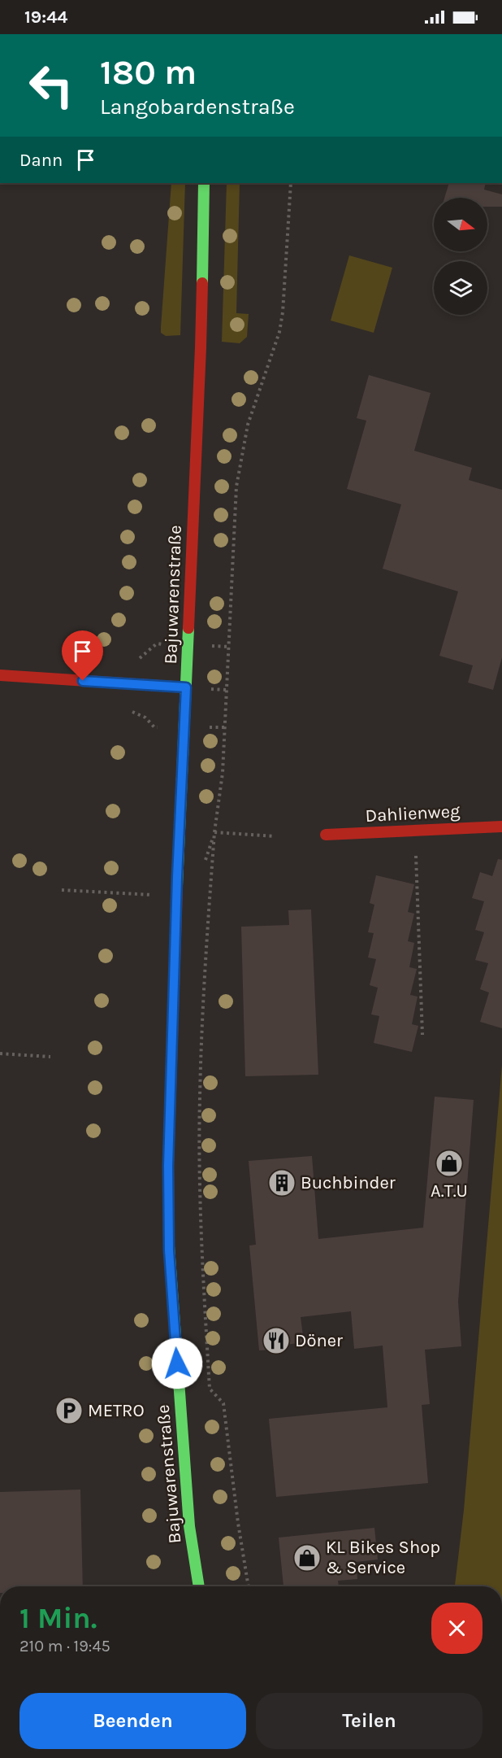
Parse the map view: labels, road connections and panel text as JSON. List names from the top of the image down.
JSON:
{
  "streets": {
    "street": ["Bajuwarenstraße", "Dahlienweg"]
  },
  "places": {
    "shop": ["A.T.U", "KL Bikes Shop & Service"],
    "building": ["Buchbinder"],
    "restaurant": ["Döner"],
    "parking": ["METRO"]
  },
  "north": "right",
  "page": {
    "status": "19:44",
    "turn": ["180 m", "Langobardenstraße"],
    "then": "Dann",
    "heading": ["1 Min.", "210 m · 19:45"],
    "buttons": ["Beenden", "Teilen"]
  }
}
